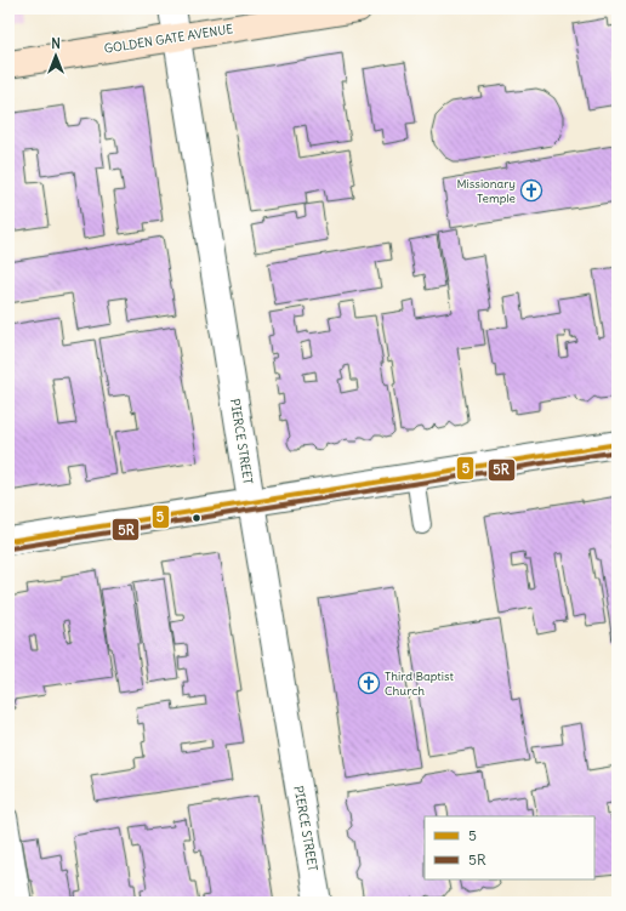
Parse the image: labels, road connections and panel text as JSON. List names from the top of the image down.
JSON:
{
  "streets": {
    "main road": ["GOLDEN GATE AVENUE"],
    "street": ["PIERCE STREET"]
  },
  "crossings": [
    ["GOLDEN GATE AVENUE", "PIERCE STREET"]
  ],
  "places": {
    "church": ["Missionary Temple", "Third Baptist Church"]
  },
  "lines": ["transit line 5", "transit line 5R"],
  "legend": ["5", "5R"],
  "north": "top"
}
